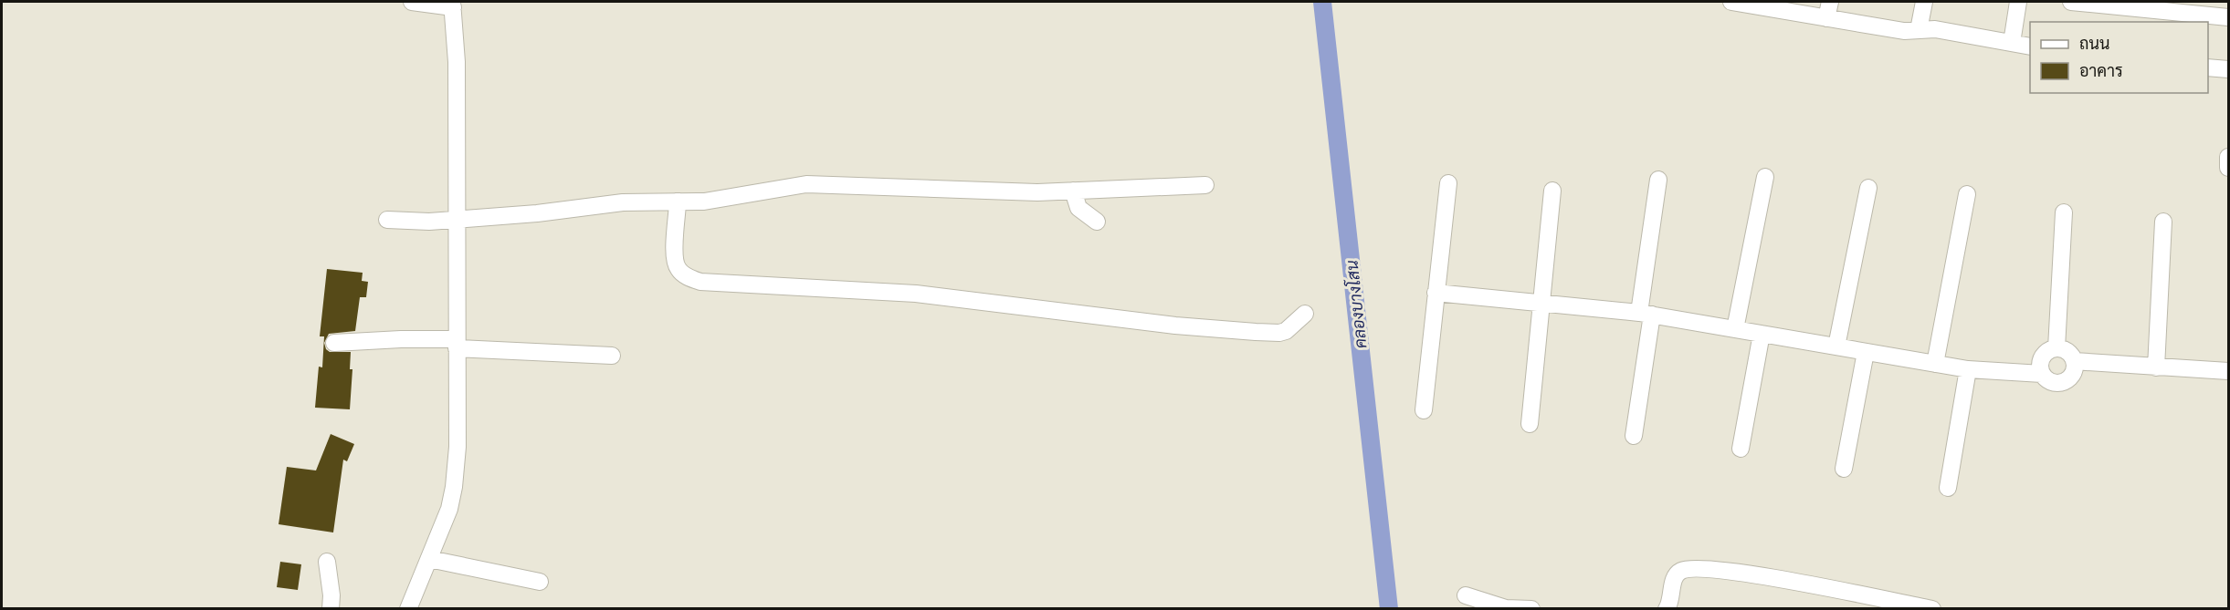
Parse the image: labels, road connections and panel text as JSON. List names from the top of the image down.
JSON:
{
  "water": ["คลองบางโสน"],
  "legend": ["ถนน", "อาคาร"]
}
